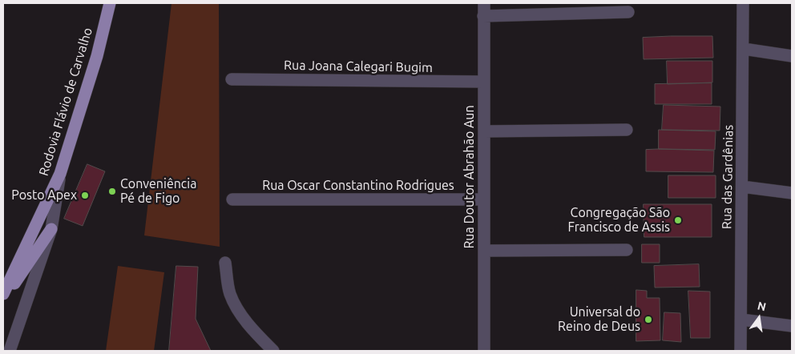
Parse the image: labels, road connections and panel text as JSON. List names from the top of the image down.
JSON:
{
  "streets": {
    "main road": ["Rodovia Flávio de Carvalho"],
    "street": [
      "Rua Joana Calegari Bugim",
      "Rua Doutor Abrahão Aun",
      "Rua das Gardênias",
      "Rua Oscar Constantino Rodrigues"
    ]
  },
  "crossings": [
    ["Rua Joana Calegari Bugim", "Rua Doutor Abrahão Aun"],
    ["Rua Doutor Abrahão Aun", "Rua Oscar Constantino Rodrigues"]
  ],
  "places": [
    "Conveniência Pé de Figo",
    "Posto Apex",
    "Congregação São Francisco de Assis",
    "Universal do Reino de Deus"
  ],
  "north": "top"
}
